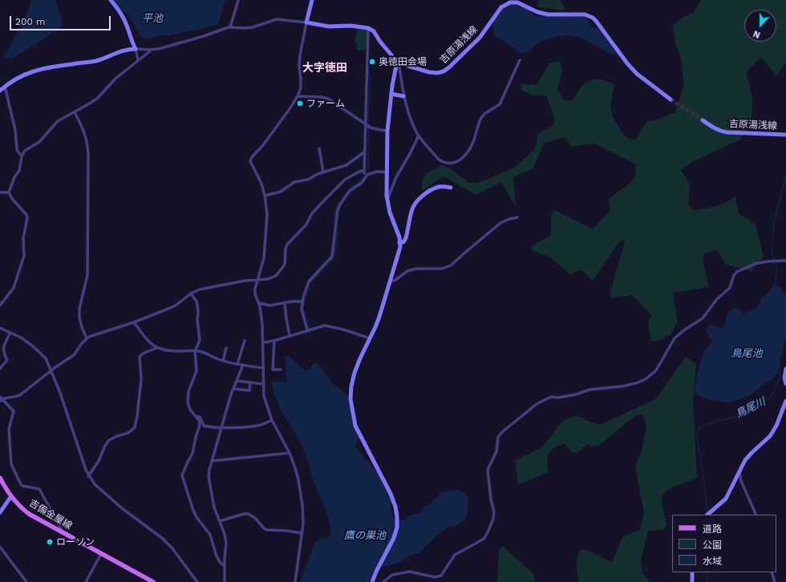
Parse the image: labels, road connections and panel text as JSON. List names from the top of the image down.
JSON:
{
  "streets": {
    "main road": ["吉備金屋線"],
    "street": ["吉原湯浅線"]
  },
  "districts": ["大字徳田"],
  "water": [
    "平池",
    "鳥尾池",
    "鳥尾川",
    "鷹の巣池"
  ],
  "places": ["奥徳田会場", "ファーム", "ローソン"],
  "legend": ["道路", "公園", "水域"],
  "scale_bar": "200 m",
  "north": "bottom"
}
